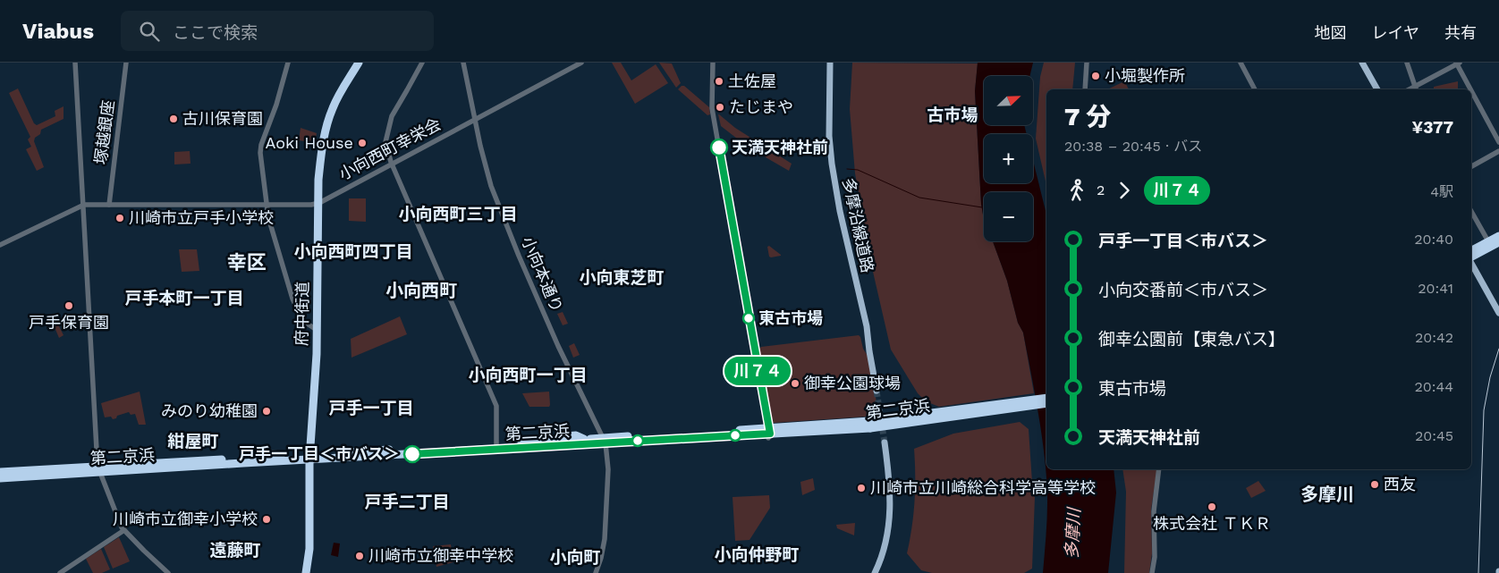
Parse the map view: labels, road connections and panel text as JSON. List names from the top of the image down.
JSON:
{
  "streets": {
    "highway": ["府中街道", "第二京浜"],
    "main road": ["多摩沿線道路"],
    "street": ["塚越銀座", "小向西町幸栄会", "小向本通り"]
  },
  "crossings": [
    ["小向西町幸栄会", "小向本通り"],
    ["小向西町幸栄会", "府中街道"],
    ["小向本通り", "第二京浜"],
    ["府中街道", "第二京浜"]
  ],
  "districts": [
    "古市場",
    "小向西町三丁目",
    "小向西町四丁目",
    "幸区",
    "小向東芝町",
    "小向西町",
    "戸手本町一丁目",
    "小向西町一丁目",
    "戸手一丁目",
    "紺屋町",
    "多摩川",
    "戸手二丁目",
    "遠藤町",
    "小向仲野町",
    "小向町"
  ],
  "water": ["多摩川"],
  "places": [
    "小堀製作所",
    "土佐屋",
    "たじまや",
    "古川保育園",
    "Aoki House",
    "天満天神社前",
    "川崎市立戸手小学校",
    "戸手保育園",
    "東古市場",
    "御幸公園球場",
    "みのり幼稚園",
    "戸手一丁目＜市バス＞",
    "西友",
    "川崎市立川崎総合科学高等学校",
    "株式会社 ＴＫＲ",
    "川崎市立御幸小学校",
    "川崎市立御幸中学校"
  ],
  "lines": ["bus line 川７４"],
  "north": "top right",
  "page": {
    "header": "Viabus",
    "search": "ここで検索",
    "nav": ["地図", "レイヤ", "共有"],
    "on_map": "川７４",
    "map_buttons": ["+", "−"],
    "heading": ["7 分", "20:38 – 20:45 · バス", "¥377"],
    "legs": ["2", "川７４", "4駅"],
    "list": [
      {
        "name": "戸手一丁目＜市バス＞",
        "value": "20:40"
      },
      {
        "name": "小向交番前＜市バス＞",
        "value": "20:41"
      },
      {
        "name": "御幸公園前【東急バス】",
        "value": "20:42"
      },
      {
        "name": "東古市場",
        "value": "20:44"
      },
      {
        "name": "天満天神社前",
        "value": "20:45"
      }
    ]
  }
}
